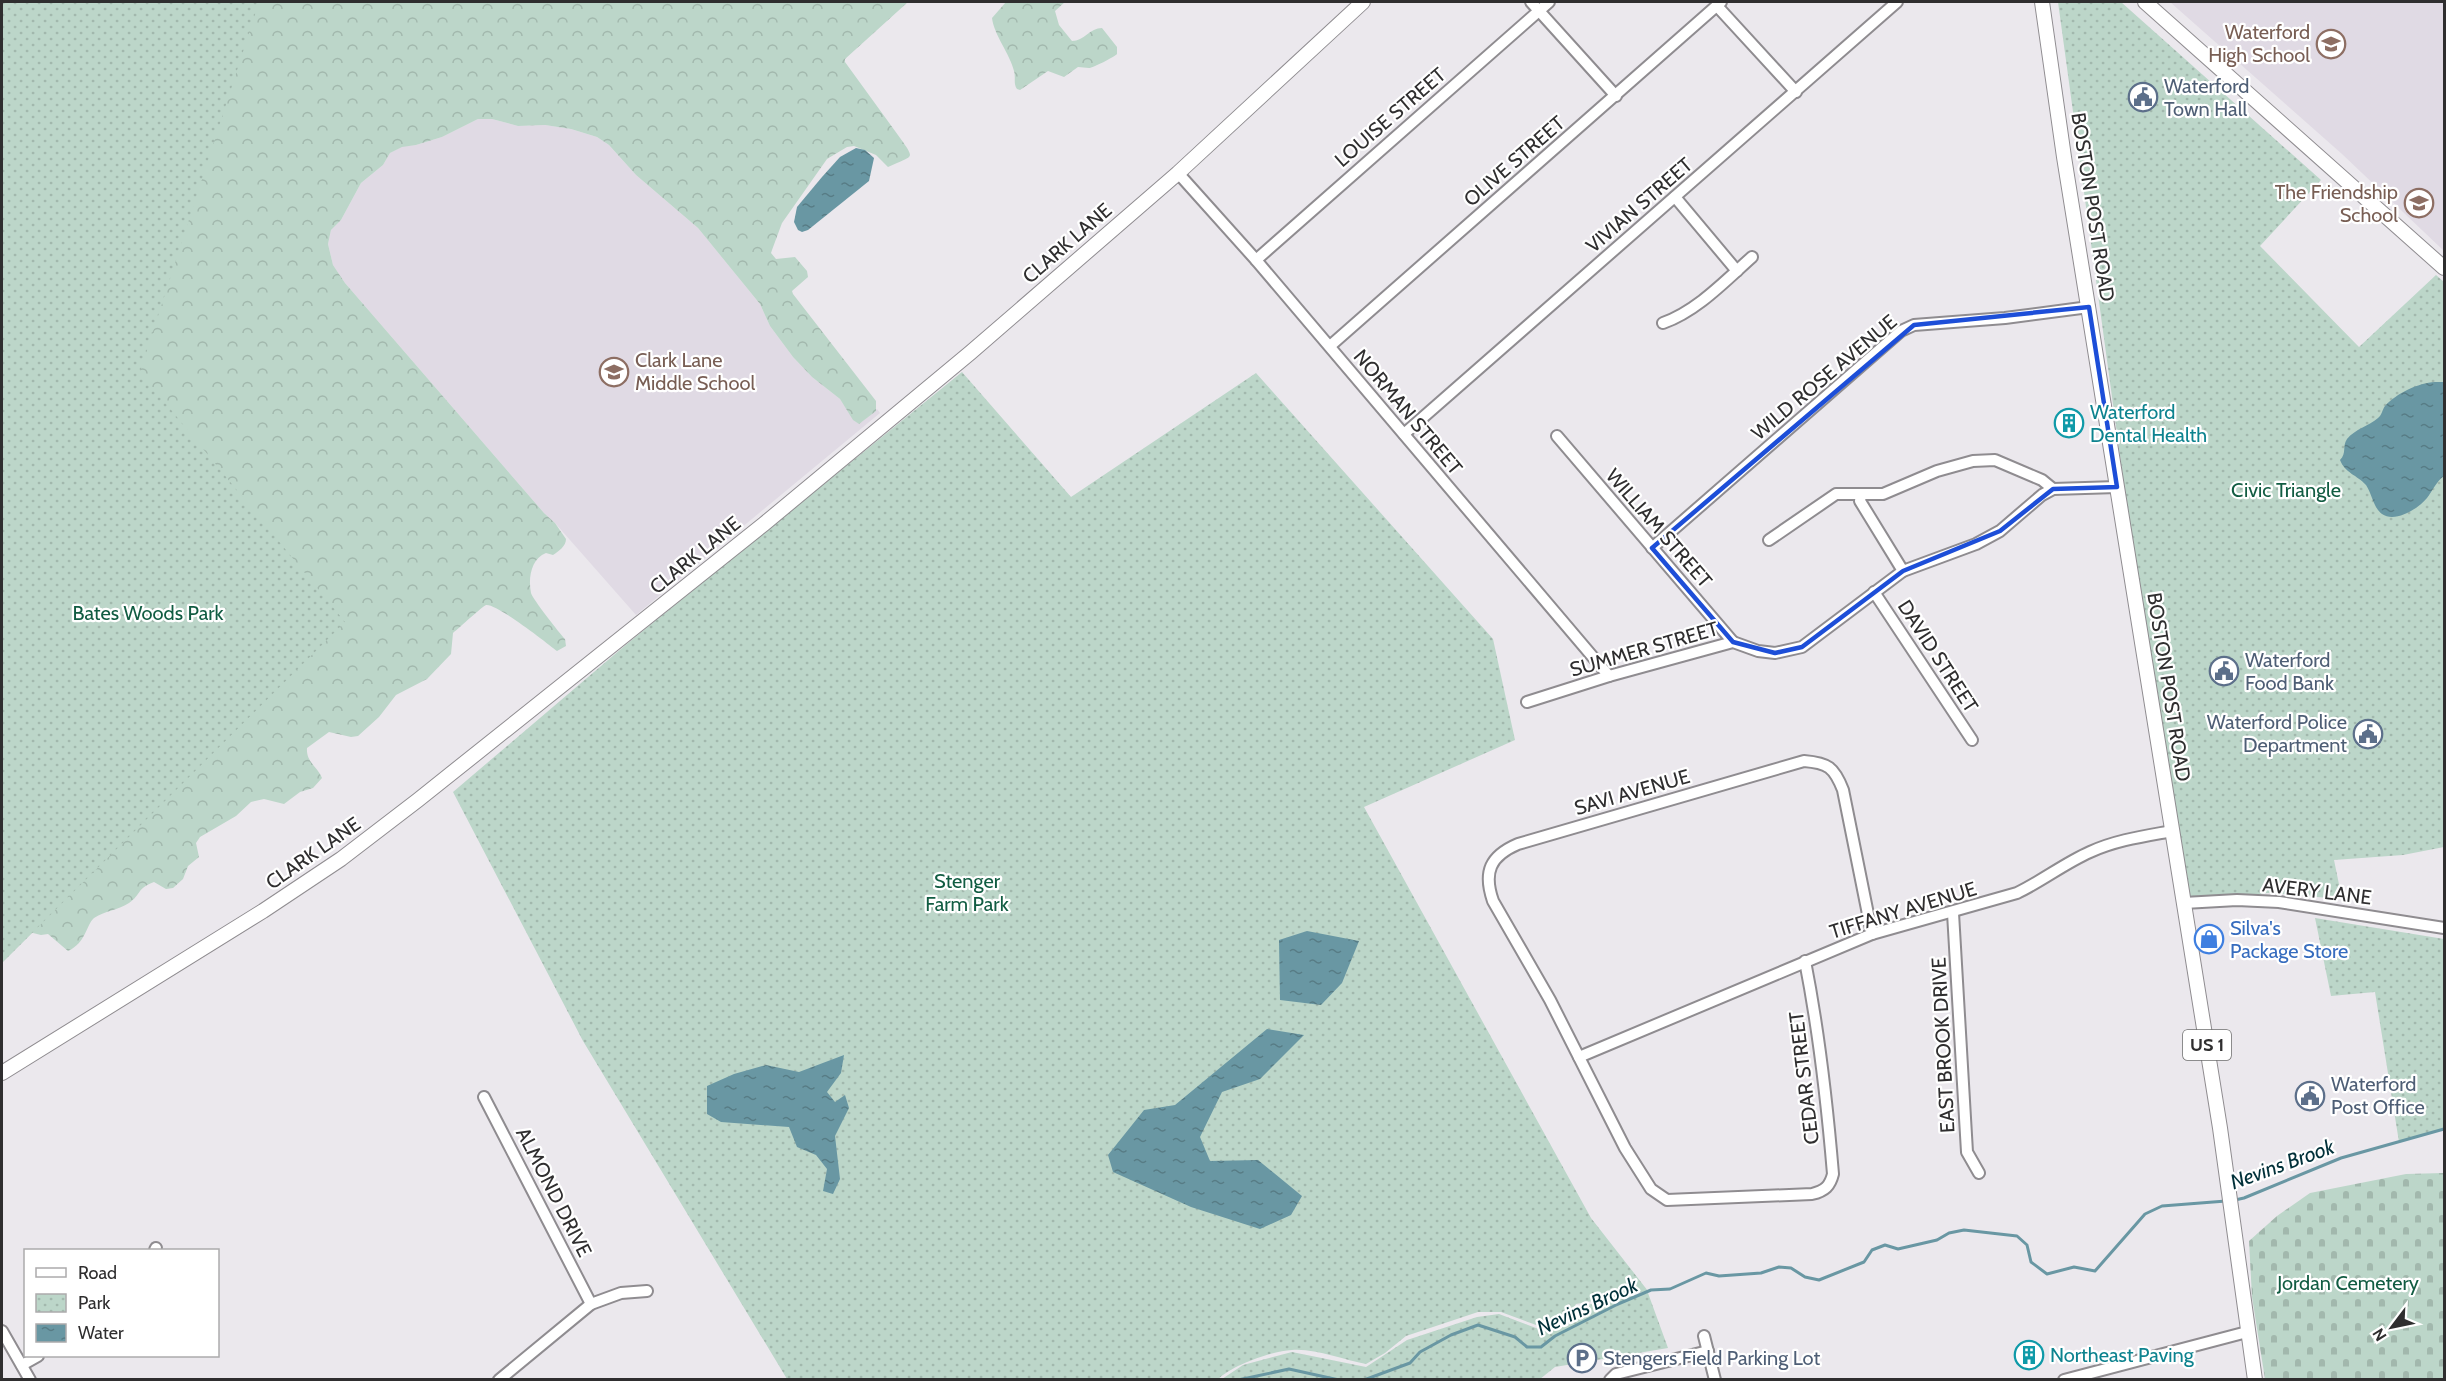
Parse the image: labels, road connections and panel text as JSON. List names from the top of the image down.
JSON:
{
  "streets": {
    "main road": ["BOSTON POST ROAD", "CLARK LANE", "US 1"],
    "street": [
      "LOUISE STREET",
      "OLIVE STREET",
      "VIVIAN STREET",
      "WILD ROSE AVENUE",
      "NORMAN STREET",
      "WILLIAM STREET",
      "SUMMER STREET",
      "DAVID STREET",
      "SAVI AVENUE",
      "AVERY LANE",
      "TIFFANY AVENUE",
      "EAST BROOK DRIVE",
      "CEDAR STREET",
      "ALMOND DRIVE"
    ]
  },
  "crossings": [
    ["LOUISE STREET", "NORMAN STREET"],
    ["OLIVE STREET", "NORMAN STREET"],
    ["VIVIAN STREET", "NORMAN STREET"],
    ["BOSTON POST ROAD", "WILD ROSE AVENUE"],
    ["BOSTON POST ROAD", "AVERY LANE"],
    ["BOSTON POST ROAD", "TIFFANY AVENUE"],
    ["CLARK LANE", "NORMAN STREET"],
    ["WILD ROSE AVENUE", "WILLIAM STREET"],
    ["NORMAN STREET", "SUMMER STREET"],
    ["WILLIAM STREET", "SUMMER STREET"],
    ["SUMMER STREET", "DAVID STREET"],
    ["SAVI AVENUE", "TIFFANY AVENUE"],
    ["SAVI AVENUE", "CEDAR STREET"],
    ["TIFFANY AVENUE", "EAST BROOK DRIVE"],
    ["TIFFANY AVENUE", "CEDAR STREET"]
  ],
  "water": ["Nevins Brook"],
  "parks": [
    "Civic Triangle",
    "Bates Woods Park",
    "Stenger Farm Park",
    "Jordan Cemetery"
  ],
  "places": {
    "school or university": ["Waterford High School", "The Friendship School", "Clark Lane Middle School"],
    "public building": [
      "Waterford Town Hall",
      "Waterford Food Bank",
      "Waterford Police Department",
      "Waterford Post Office"
    ],
    "building": ["Waterford Dental Health", "Northeast Paving"],
    "shop": ["Silva's Package Store"],
    "parking": ["Stengers Field Parking Lot"]
  },
  "legend": ["Road", "Park", "Water"],
  "north": "bottom left"
}
